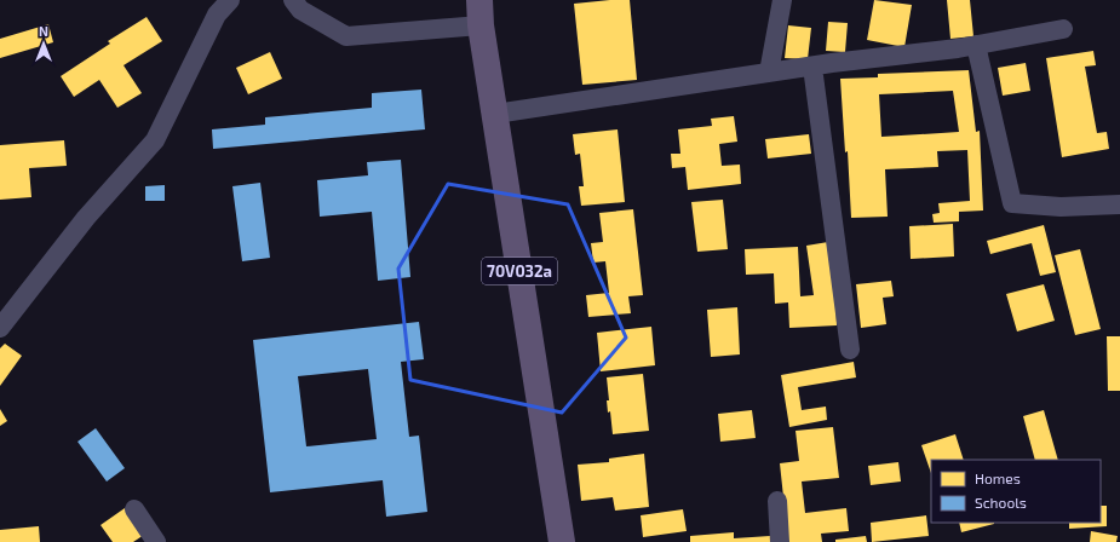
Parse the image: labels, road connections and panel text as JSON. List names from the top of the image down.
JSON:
{
  "streets": {
    "main road": ["70V032a"]
  },
  "legend": ["Homes", "Schools"],
  "north": "top"
}
